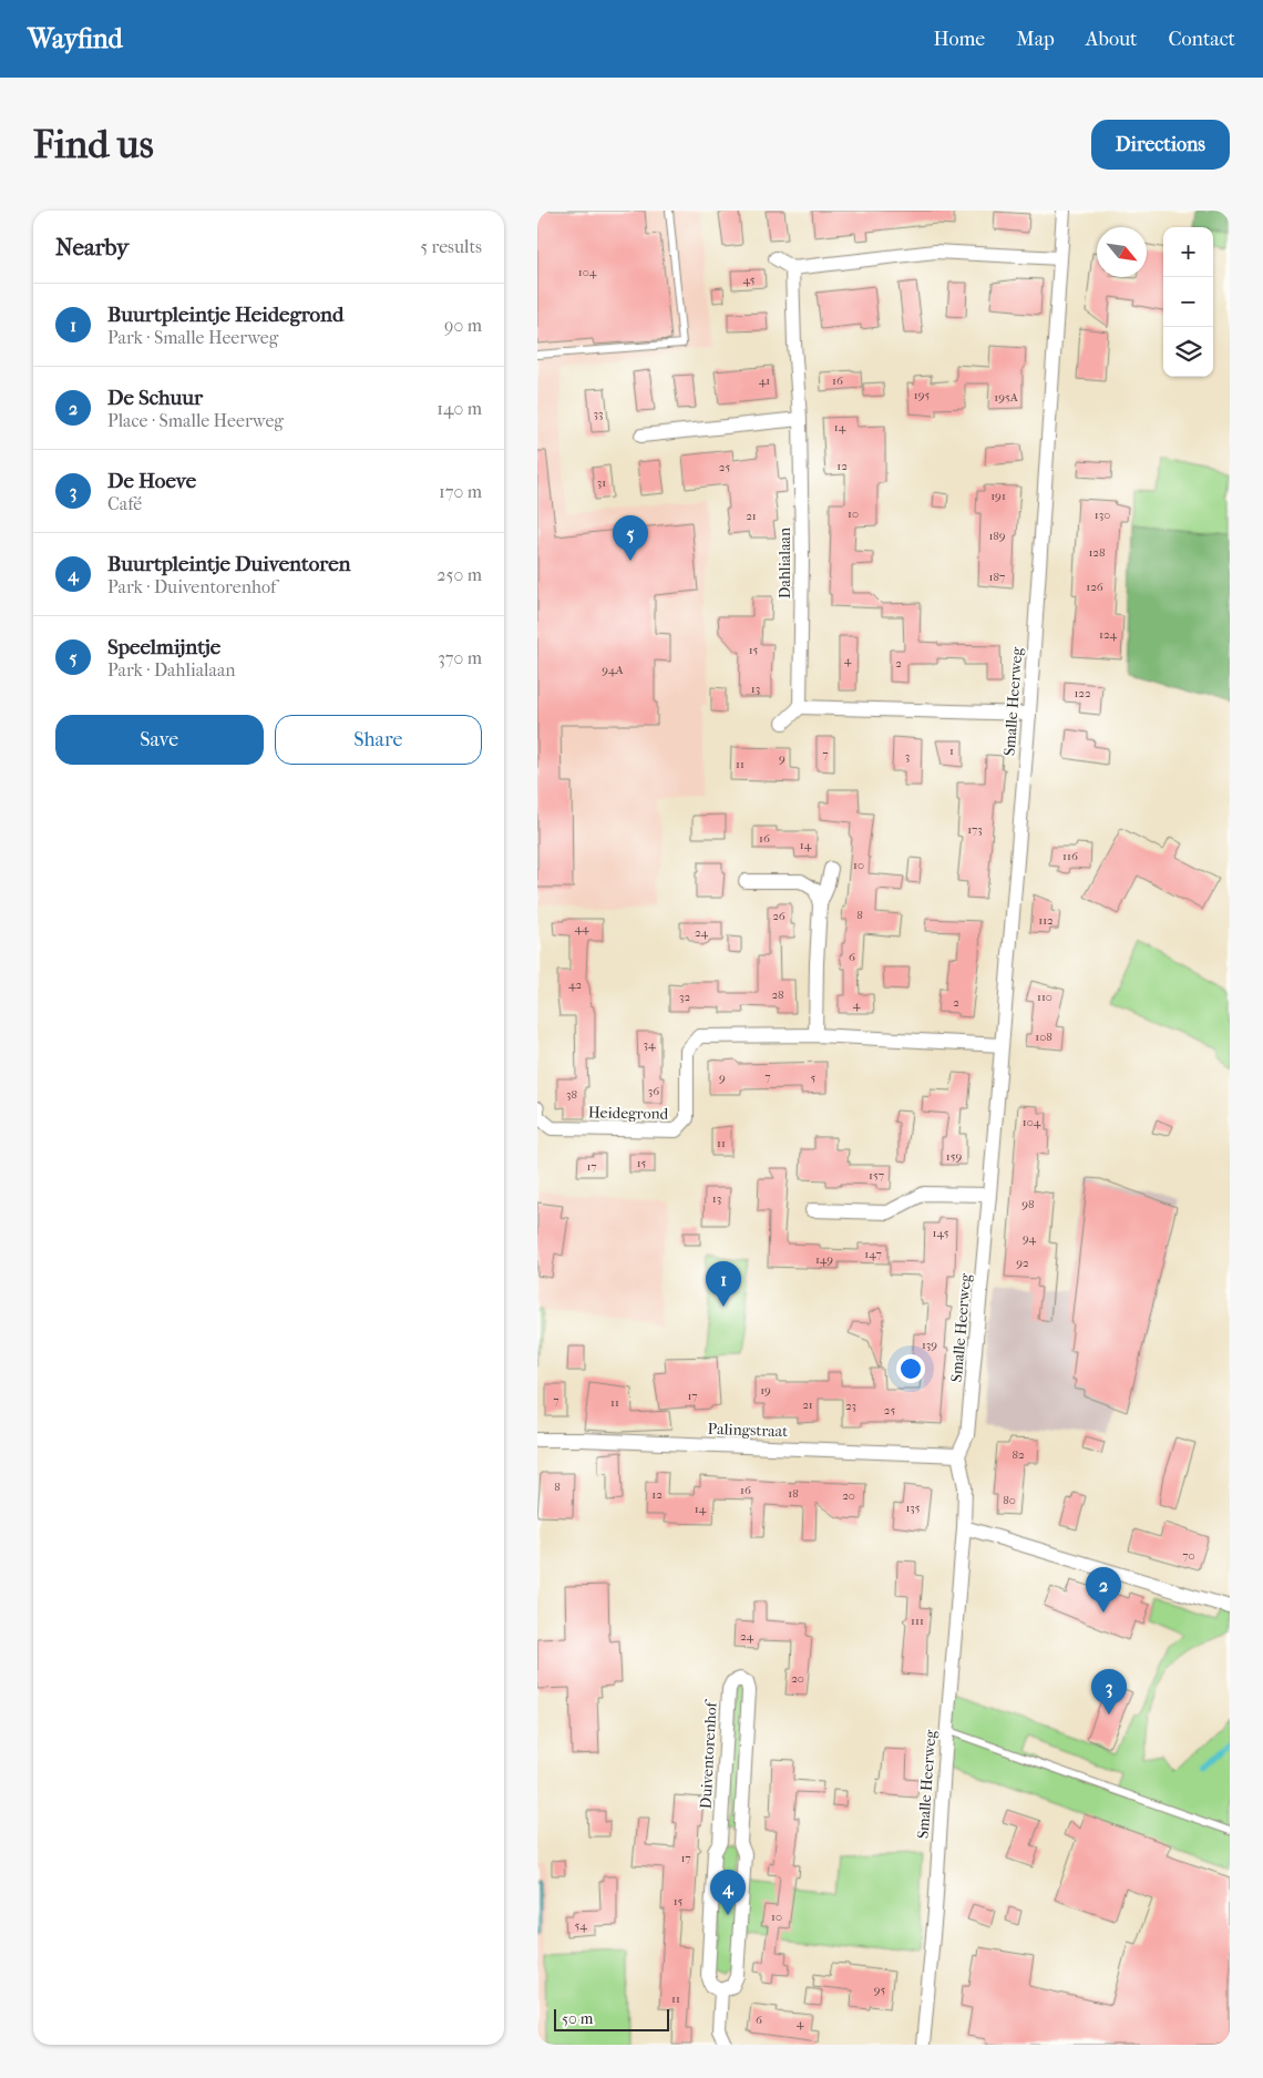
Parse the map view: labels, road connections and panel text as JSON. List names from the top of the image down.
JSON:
{
  "streets": {
    "street": [
      "Dahlialaan",
      "Smalle Heerweg",
      "Heidegrond",
      "Palingstraat",
      "Duiventorenhof"
    ]
  },
  "crossings": [
    ["Smalle Heerweg", "Heidegrond"],
    ["Smalle Heerweg", "Palingstraat"]
  ],
  "house_numbers": [
    "104",
    "45",
    "41",
    "16",
    "195",
    "195A",
    "33",
    "14",
    "12",
    "25",
    "31",
    "191",
    "10",
    "130",
    "21",
    "189",
    "128",
    "187",
    "126",
    "124",
    "15",
    "4",
    "2",
    "94A",
    "13",
    "122",
    "1",
    "7",
    "3",
    "9",
    "11",
    "173",
    "16",
    "14",
    "116",
    "10",
    "8",
    "26",
    "112",
    "44",
    "24",
    "6",
    "42",
    "28",
    "32",
    "110",
    "2",
    "4",
    "108",
    "34",
    "7",
    "9",
    "5",
    "36",
    "38",
    "104",
    "11",
    "159",
    "15",
    "17",
    "157",
    "13",
    "98",
    "145",
    "94",
    "147",
    "149",
    "92",
    "139",
    "19",
    "17",
    "7",
    "11",
    "21",
    "23",
    "25",
    "82",
    "8",
    "16",
    "18",
    "12",
    "20",
    "80",
    "135",
    "14",
    "70",
    "111",
    "24",
    "20",
    "17",
    "15",
    "10",
    "54",
    "95",
    "11",
    "6",
    "4"
  ],
  "scale_bar": "50 m",
  "north": "bottom right",
  "page": {
    "header": "Wayfind",
    "nav": [
      "Home",
      "Map",
      "About",
      "Contact"
    ],
    "buttons": [
      "Directions",
      ["Save", "Share"]
    ],
    "title": "Find us",
    "heading": ["Nearby", "5 results"],
    "map_buttons": ["+", "−"],
    "list": [
      {
        "mark": "1",
        "name": "Buurtpleintje Heidegrond",
        "note": "Park · Smalle Heerweg",
        "value": "90 m"
      },
      {
        "mark": "2",
        "name": "De Schuur",
        "note": "Place · Smalle Heerweg",
        "value": "140 m"
      },
      {
        "mark": "3",
        "name": "De Hoeve",
        "note": "Café",
        "value": "170 m"
      },
      {
        "mark": "4",
        "name": "Buurtpleintje Duiventoren",
        "note": "Park · Duiventorenhof",
        "value": "250 m"
      },
      {
        "mark": "5",
        "name": "Speelmijntje",
        "note": "Park · Dahlialaan",
        "value": "370 m"
      }
    ],
    "pins": [
      "5",
      "1",
      "2",
      "3",
      "4"
    ],
    "scale": "50 m"
  }
}
